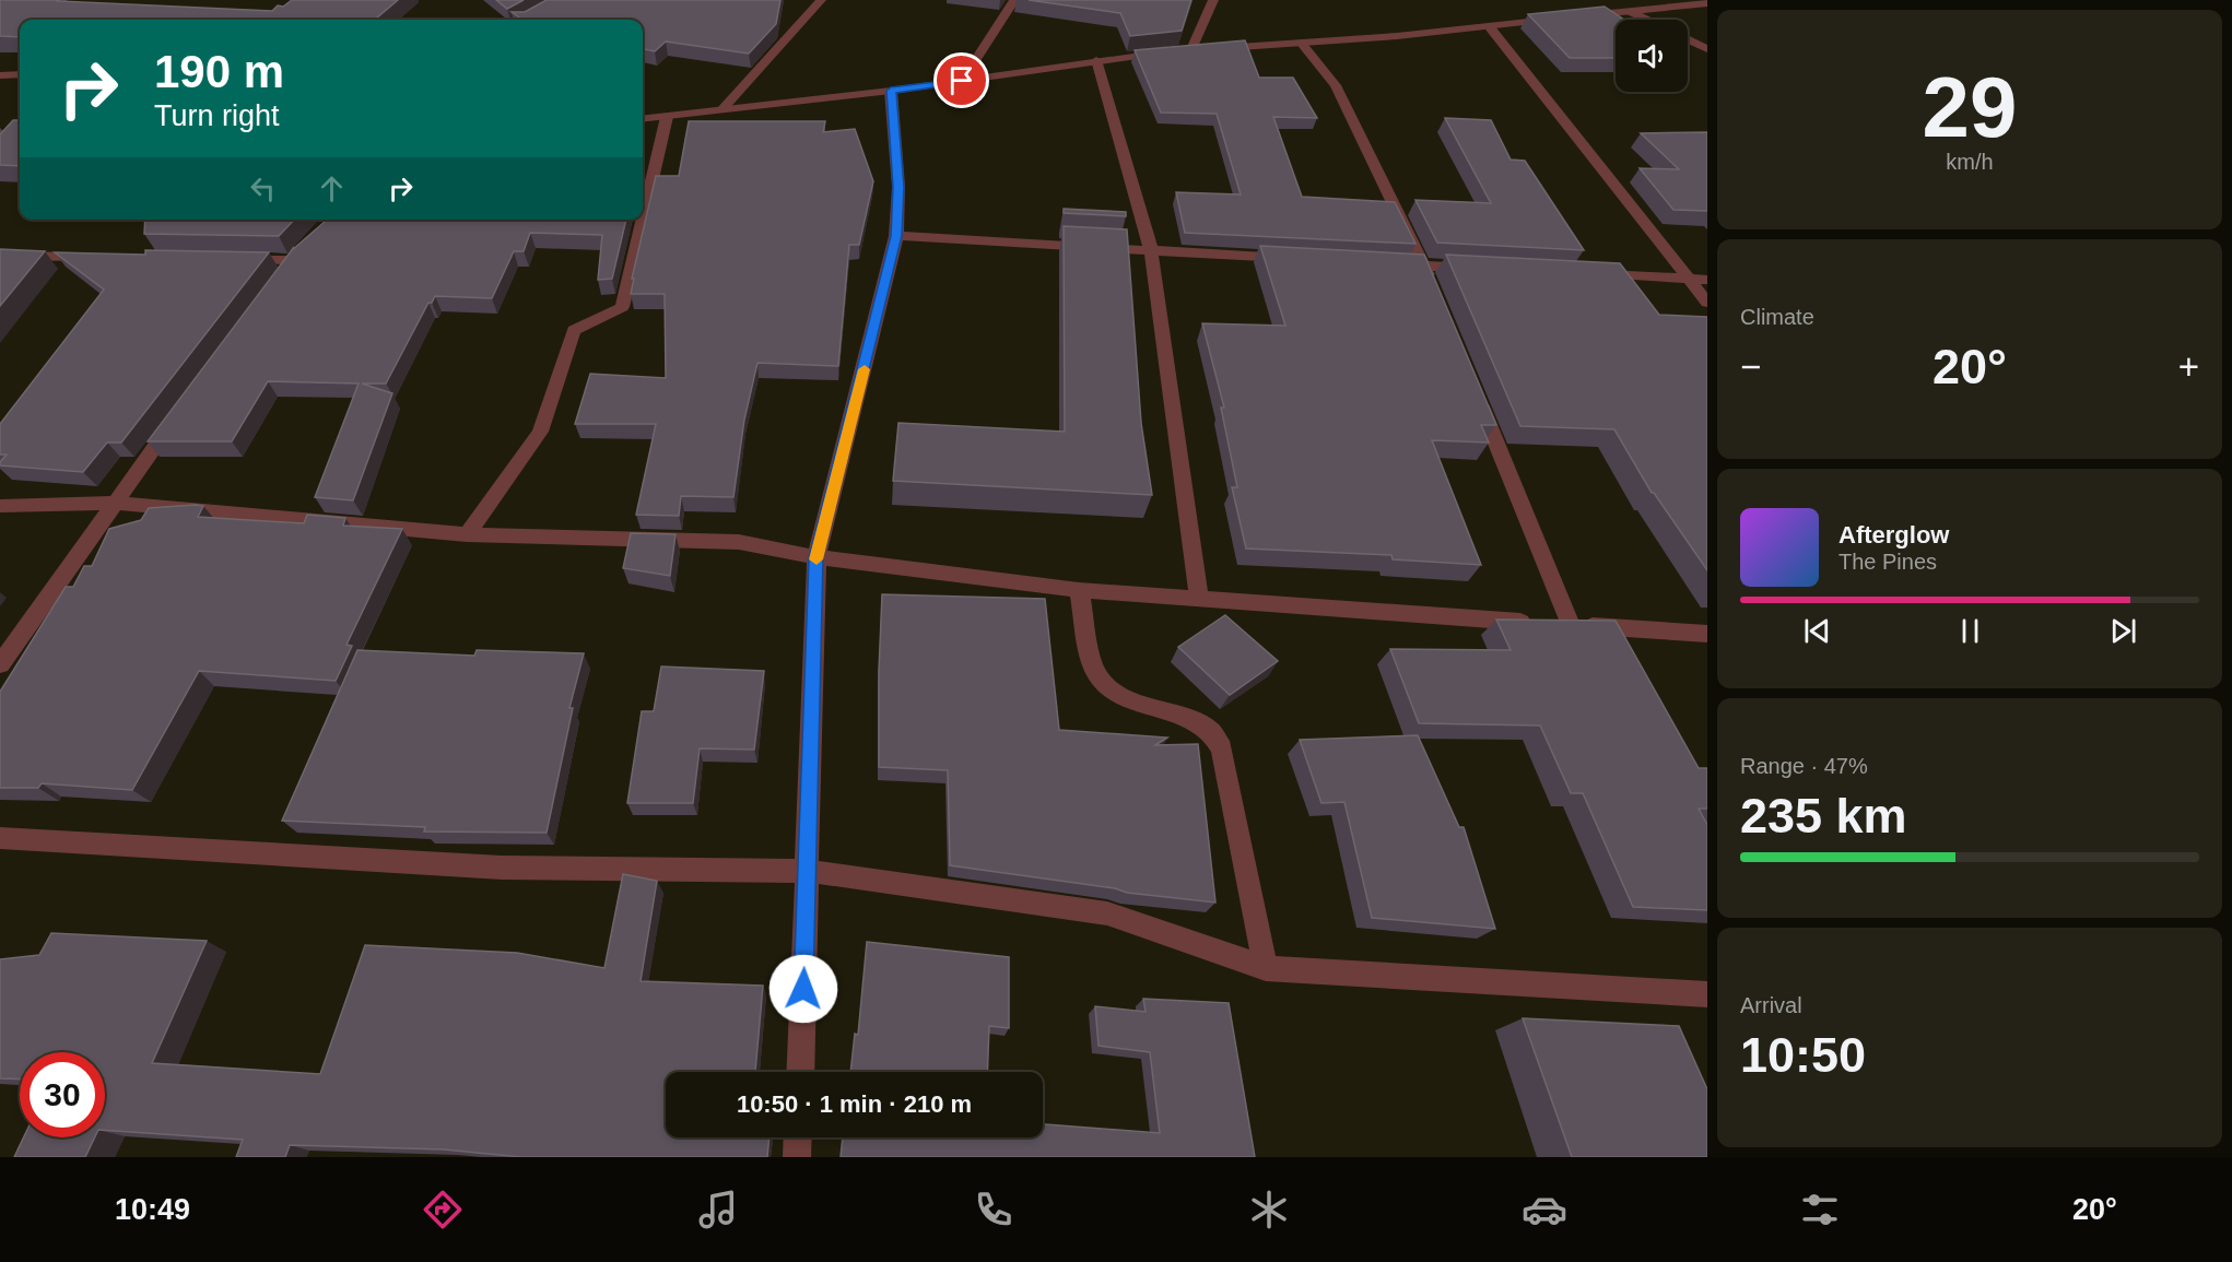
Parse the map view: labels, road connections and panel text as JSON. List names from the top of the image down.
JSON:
{
  "page": {
    "tile": [
      ["29", "km/h"],
      "Climate",
      ["Range · 47%", "235 km"],
      ["Arrival", "10:50"]
    ],
    "turn": ["190 m", "Turn right"],
    "heat": ["−", "20°", "+"],
    "song": ["Afterglow", "The Pines"],
    "limit": "30",
    "trip": "10:50 · 1 min · 210 m",
    "tabs": ["10:49", "20°"]
  }
}
